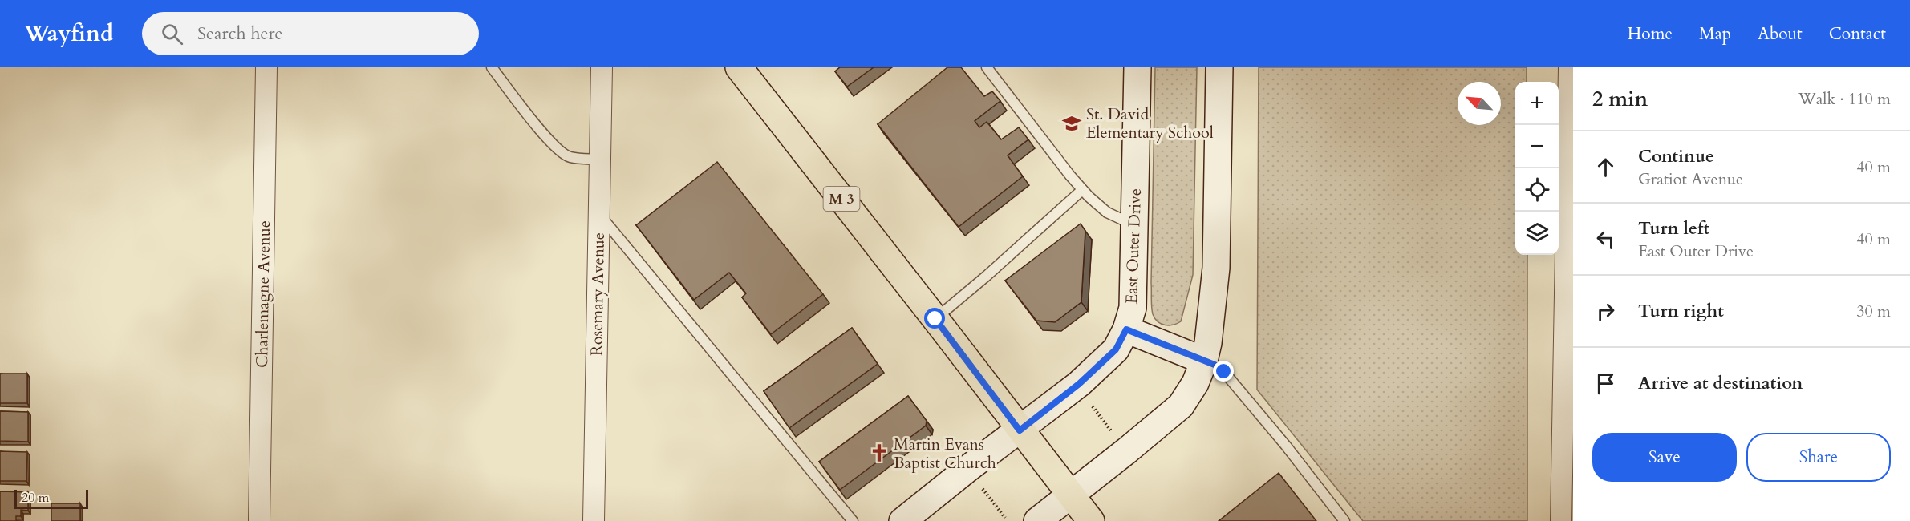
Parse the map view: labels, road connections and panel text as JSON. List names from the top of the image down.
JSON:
{
  "streets": {
    "main road": ["M 3"],
    "street": ["East Outer Drive", "Charlemagne Avenue", "Rosemary Avenue"]
  },
  "crossings": [
    ["M 3", "East Outer Drive"]
  ],
  "places": {
    "school or university": ["St. David Elementary School"],
    "church": ["Martin Evans Baptist Church"]
  },
  "scale_bar": "20 m",
  "north": "top left",
  "page": {
    "header": "Wayfind",
    "search": "Search here",
    "nav": [
      "Home",
      "Map",
      "About",
      "Contact"
    ],
    "heading": ["2 min", "Walk · 110 m"],
    "map_buttons": ["+", "−"],
    "list": [
      ["Continue", "Gratiot Avenue", "40 m"],
      ["Turn left", "East Outer Drive", "40 m"],
      ["Turn right", "30 m"],
      "Arrive at destination"
    ],
    "buttons": ["Save", "Share"],
    "scale": "20 m"
  }
}
